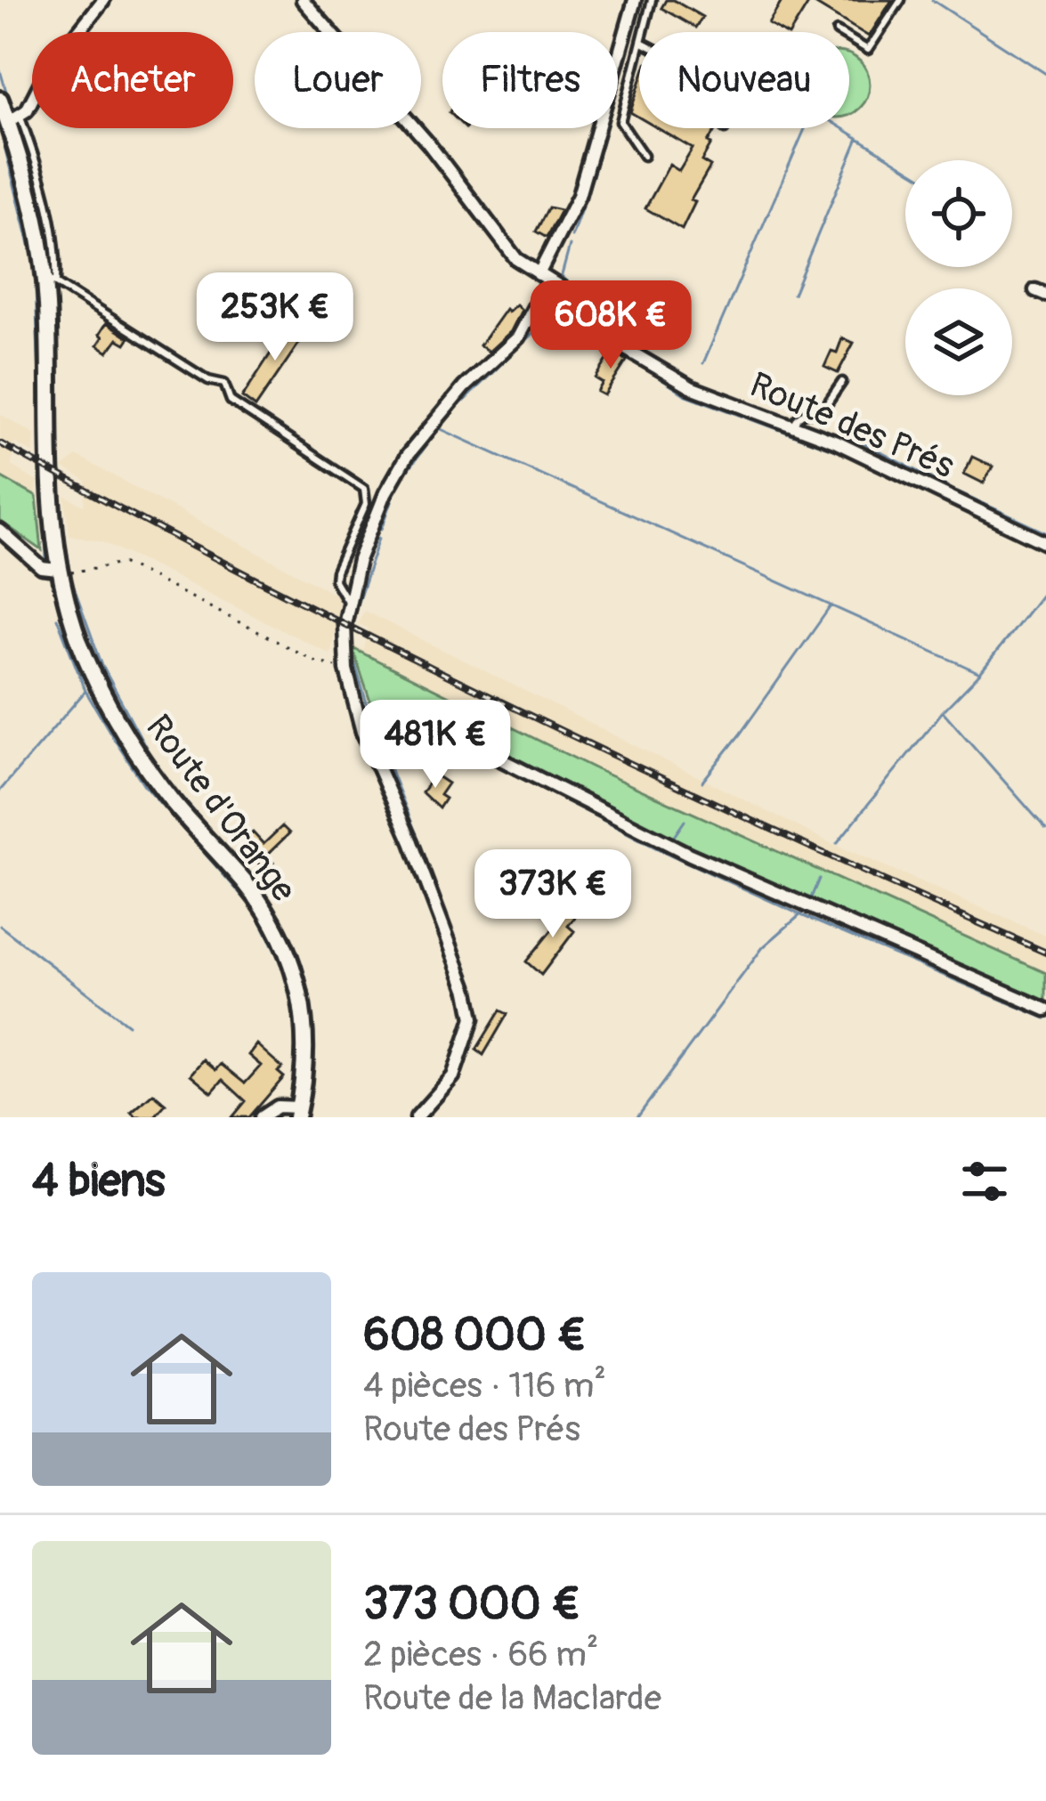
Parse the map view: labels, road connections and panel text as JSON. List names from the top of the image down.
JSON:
{
  "streets": {
    "street": ["Route des Prés", "Route d'Orange"]
  },
  "page": {
    "chip": [
      "Acheter",
      "Louer",
      "Filtres",
      "Nouveau"
    ],
    "price": [
      "253K €",
      "608K €",
      "481K €",
      "373K €"
    ],
    "heading": "4 biens",
    "list": [
      {
        "name": "608 000 €",
        "note": "4 pièces · 116 m² · Route des Prés"
      },
      {
        "name": "373 000 €",
        "note": "2 pièces · 66 m² · Route de la Maclarde"
      }
    ]
  }
}
